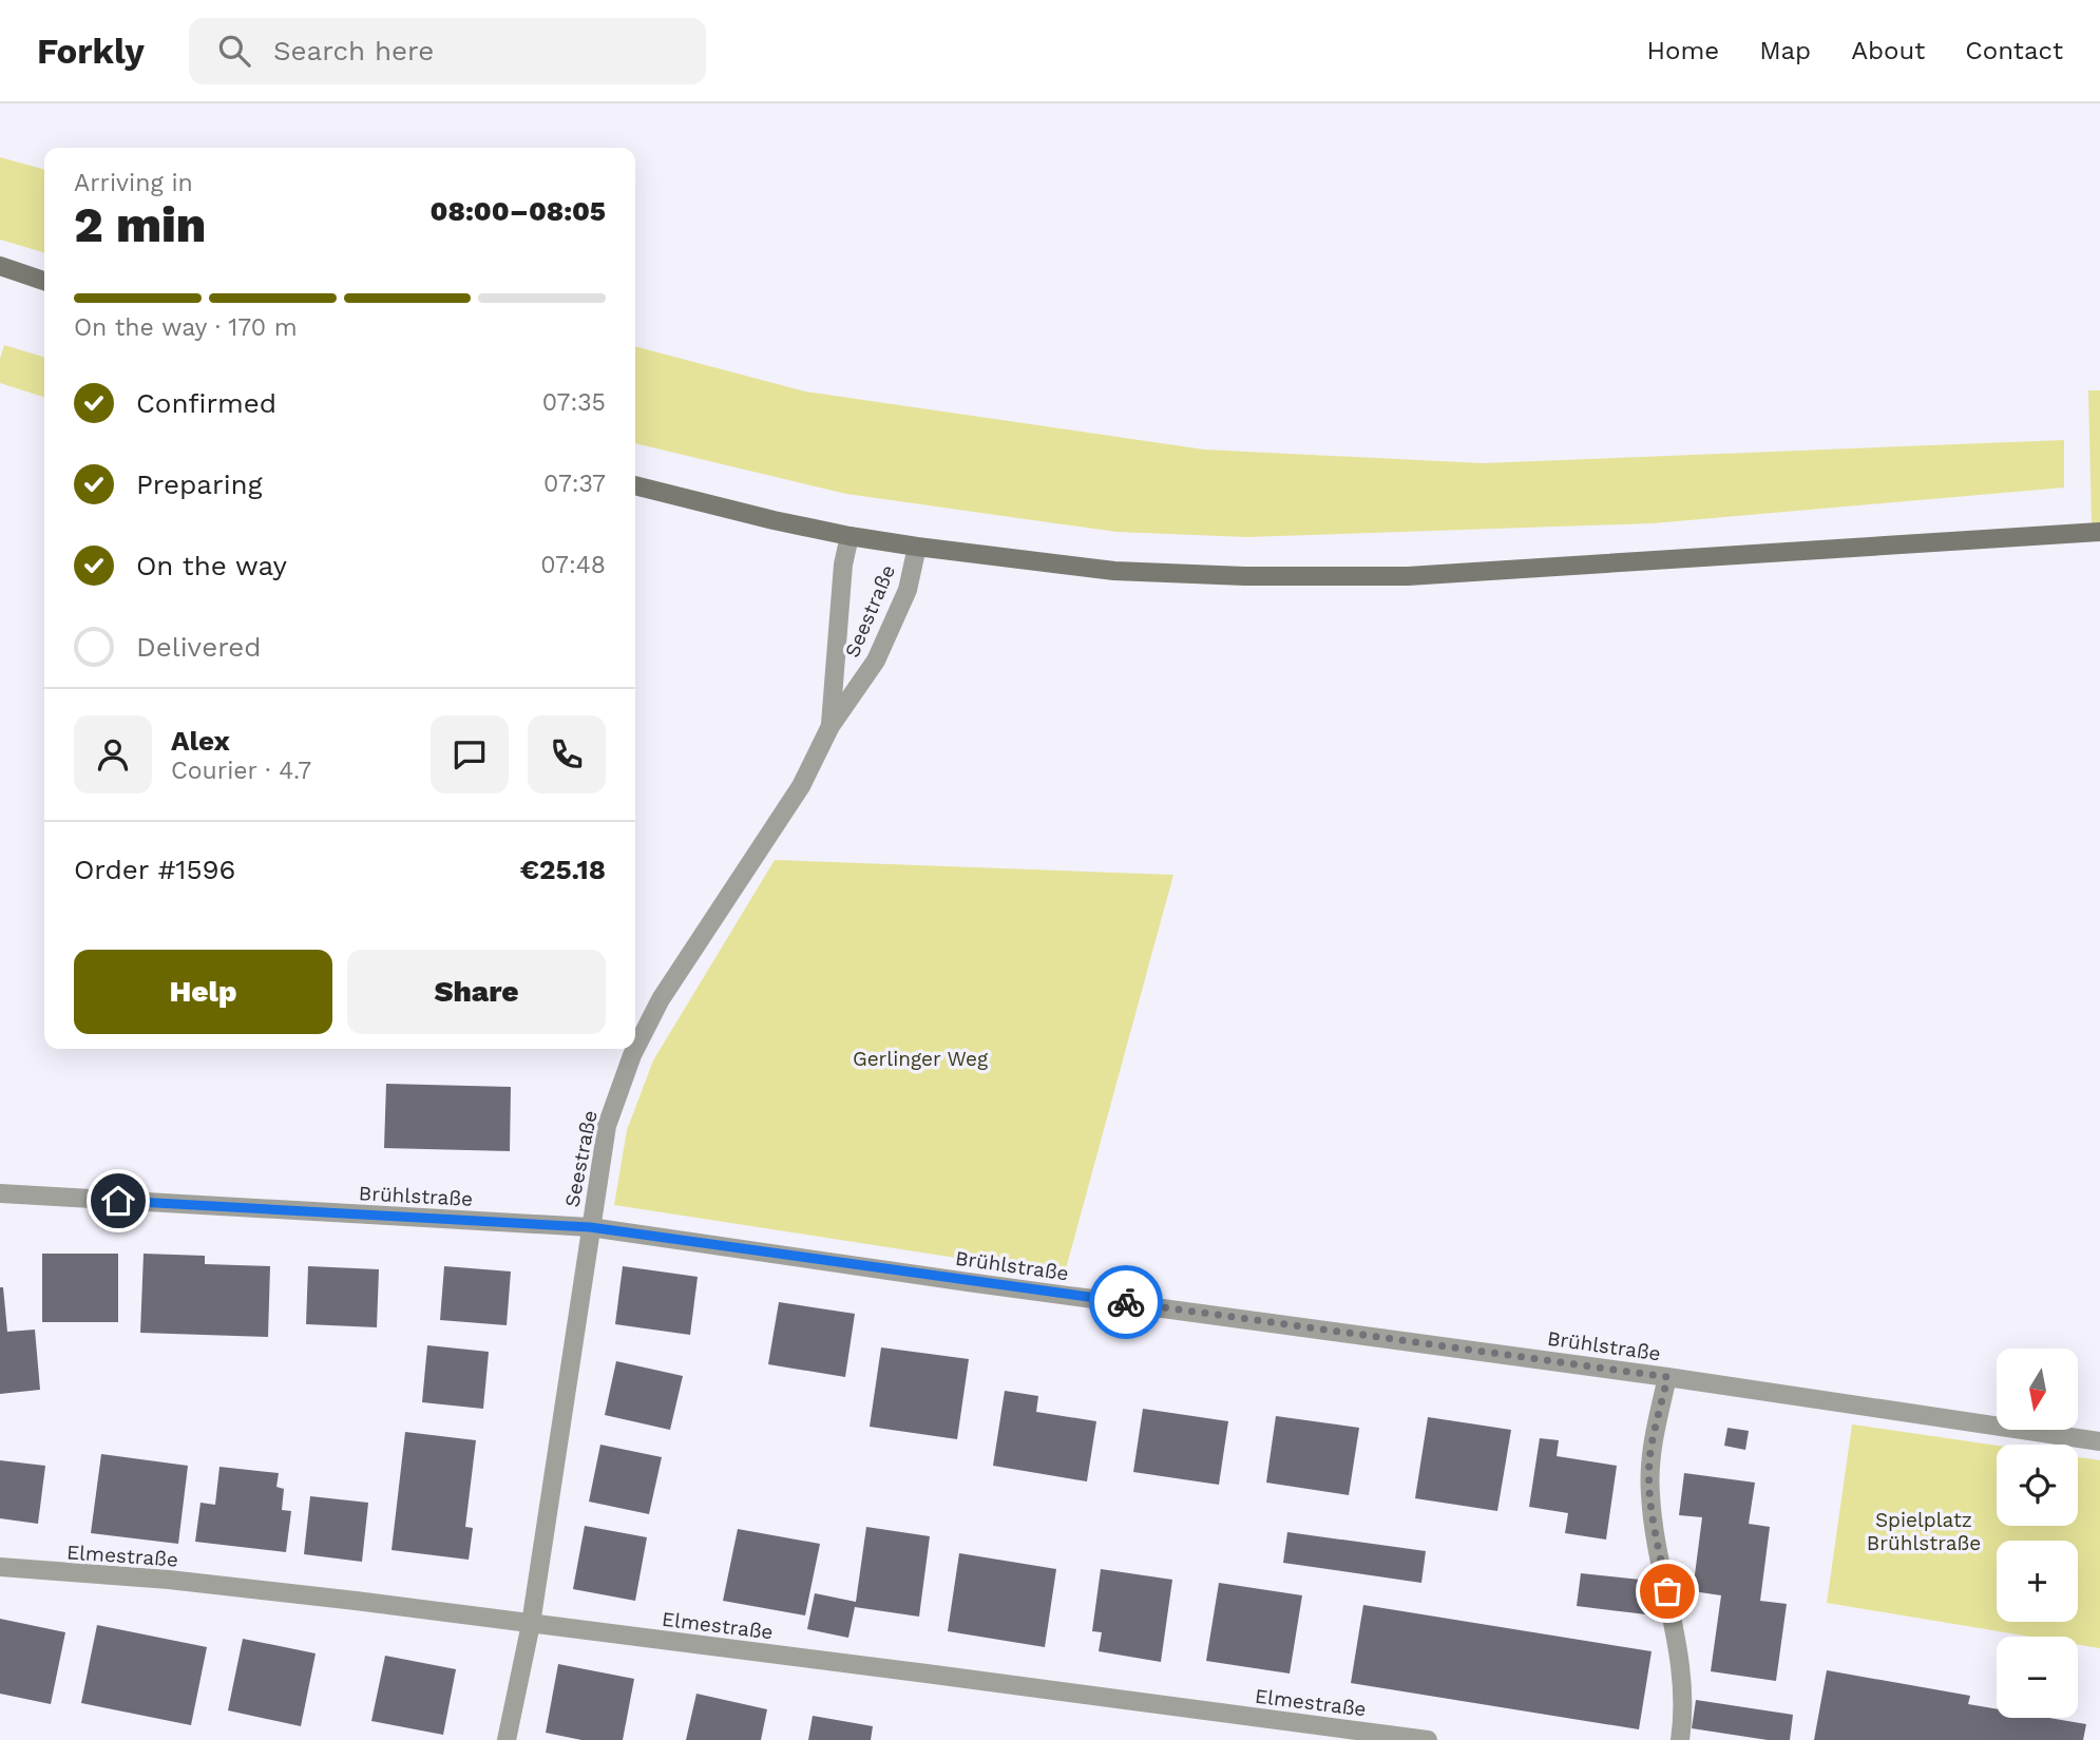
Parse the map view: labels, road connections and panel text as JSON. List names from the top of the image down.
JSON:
{
  "streets": {
    "street": ["Seestraße", "Brühlstraße", "Elmestraße"]
  },
  "crossings": [
    ["Seestraße", "Brühlstraße"],
    ["Seestraße", "Elmestraße"]
  ],
  "parks": ["Gerlinger Weg", "Spielplatz Brühlstraße"],
  "north": "bottom",
  "page": {
    "header": "Forkly",
    "search": "Search here",
    "nav": [
      "Home",
      "Map",
      "About",
      "Contact"
    ],
    "heading": ["2 min", "Arriving in", "08:00–08:05"],
    "panel": [
      "Alex",
      "Courier · 4.7",
      "Order #1596",
      "€25.18"
    ],
    "bar": "On the way · 170 m",
    "list": [
      ["Confirmed", "07:35"],
      ["Preparing", "07:37"],
      ["On the way", "07:48"],
      "Delivered"
    ],
    "buttons": ["Help", "Share"],
    "map_buttons": ["+", "−"]
  }
}
